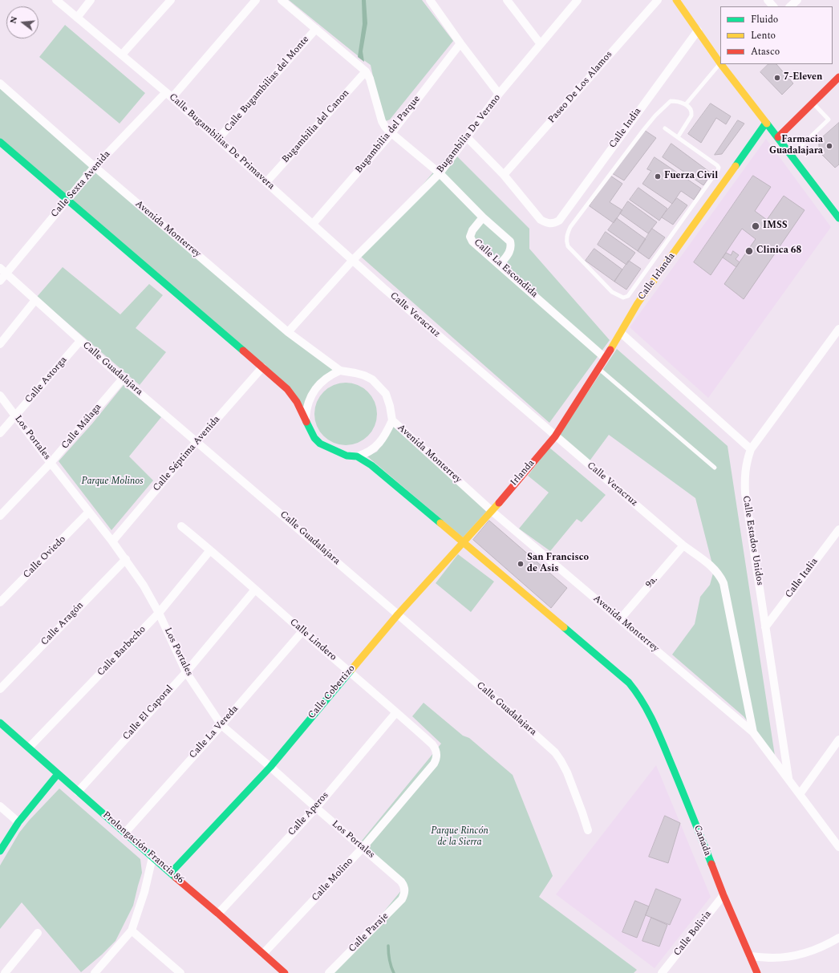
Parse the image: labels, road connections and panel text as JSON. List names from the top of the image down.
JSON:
{
  "streets": {
    "street": [
      "Calle Bugambilias del Monte",
      "Paseo De Los Alamos",
      "Bugambilia del Canon",
      "Calle India",
      "Bugambilia De Verano",
      "Bugambilia del Parque",
      "Calle Bugambilias De Primavera",
      "Calle Sexta Avenida",
      "Avenida Monterrey",
      "Calle La Escondida",
      "Calle Irlanda",
      "Calle Veracruz",
      "Calle Guadalajara",
      "Calle Astorga",
      "Calle Málaga",
      "Los Portales",
      "Calle Séptima Avenida",
      "Irlanda",
      "Calle Estados Unidos",
      "Calle Oviedo",
      "Calle Italia",
      "9a.",
      "Calle Aragón",
      "Calle Lindero",
      "Calle Barbecho",
      "Calle Cobertizo",
      "Calle El Caporal",
      "Calle La Vereda",
      "Calle Aperos",
      "Canada",
      "Prolongación Francia 86",
      "Calle Molino",
      "Calle Paraje",
      "Calle Bolivia"
    ]
  },
  "crossings": [
    ["Calle Bugambilias del Monte", "Calle Bugambilias De Primavera"],
    ["Paseo De Los Alamos", "Calle India"],
    ["Bugambilia del Canon", "Calle Bugambilias De Primavera"],
    ["Bugambilia De Verano", "Calle Bugambilias De Primavera"],
    ["Bugambilia del Parque", "Calle Bugambilias De Primavera"],
    ["Calle Bugambilias De Primavera", "Calle Sexta Avenida"],
    ["Calle Bugambilias De Primavera", "Calle Veracruz"],
    ["Calle Sexta Avenida", "Avenida Monterrey"],
    ["Calle Sexta Avenida", "Calle Guadalajara"],
    ["Avenida Monterrey", "Calle Veracruz"],
    ["Avenida Monterrey", "Irlanda"],
    ["Avenida Monterrey", "Calle Estados Unidos"],
    ["Avenida Monterrey", "9a."],
    ["Avenida Monterrey", "Calle Cobertizo"],
    ["Calle La Escondida", "Calle Irlanda"],
    ["Calle Irlanda", "Calle Veracruz"],
    ["Calle Irlanda", "Irlanda"],
    ["Calle Veracruz", "Irlanda"],
    ["Calle Veracruz", "9a."],
    ["Calle Guadalajara", "Calle Astorga"],
    ["Calle Guadalajara", "Calle Málaga"],
    ["Calle Guadalajara", "Calle Séptima Avenida"],
    ["Calle Guadalajara", "Calle Cobertizo"],
    ["Calle Astorga", "Los Portales"],
    ["Calle Málaga", "Los Portales"],
    ["Los Portales", "Calle Séptima Avenida"],
    ["Los Portales", "Calle Oviedo"],
    ["Los Portales", "Calle Aragón"],
    ["Los Portales", "Calle Barbecho"],
    ["Los Portales", "Calle Cobertizo"],
    ["Los Portales", "Calle El Caporal"],
    ["Los Portales", "Calle La Vereda"],
    ["Los Portales", "Calle Aperos"],
    ["Los Portales", "Calle Molino"],
    ["Los Portales", "Calle Paraje"],
    ["Irlanda", "Calle Cobertizo"],
    ["Calle Estados Unidos", "Calle Italia"],
    ["Calle Lindero", "Calle Barbecho"],
    ["Calle Lindero", "Calle Cobertizo"],
    ["Calle Lindero", "Calle El Caporal"],
    ["Calle Lindero", "Calle La Vereda"],
    ["Calle Lindero", "Calle Aperos"],
    ["Calle Lindero", "Calle Molino"],
    ["Calle Barbecho", "Prolongación Francia 86"],
    ["Calle Cobertizo", "Canada"],
    ["Calle Cobertizo", "Prolongación Francia 86"],
    ["Calle El Caporal", "Prolongación Francia 86"],
    ["Calle La Vereda", "Prolongación Francia 86"],
    ["Calle Aperos", "Prolongación Francia 86"],
    ["Canada", "Calle Bolivia"],
    ["Prolongación Francia 86", "Calle Molino"]
  ],
  "parks": ["Parque Molinos", "Parque Rincón de la Sierra"],
  "places": [
    "7-Eleven",
    "Farmacia Guadalajara",
    "Fuerza Civil",
    "IMSS",
    "Clinica 68",
    "San Francisco de Asis"
  ],
  "legend": ["Fluido", "Lento", "Atasco"],
  "north": "left"
}
